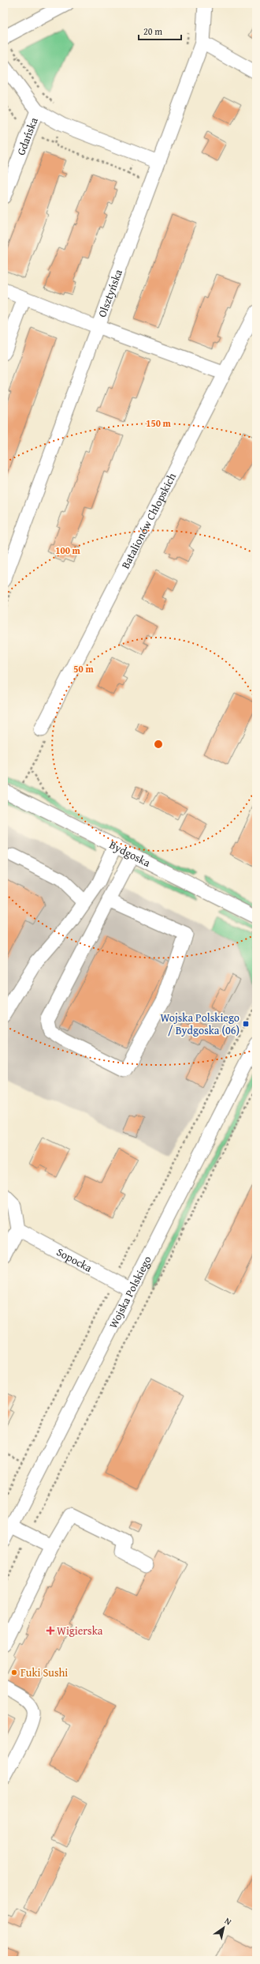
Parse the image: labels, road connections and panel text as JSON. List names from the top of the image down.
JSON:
{
  "streets": {
    "street": [
      "Gdańska",
      "Olsztyńska",
      "Batalionów Chłopskich",
      "Bydgoska",
      "Sopocka",
      "Wojska Polskiego"
    ]
  },
  "crossings": [
    ["Sopocka", "Wojska Polskiego"]
  ],
  "places": {
    "transit": ["Wojska Polskiego / Bydgoska (06)"],
    "health": ["Wigierska"],
    "other": ["Fuki Sushi"]
  },
  "scale_bar": "20 m",
  "north": "top right",
  "rings": ["150 m", "100 m", "50 m"]
}
